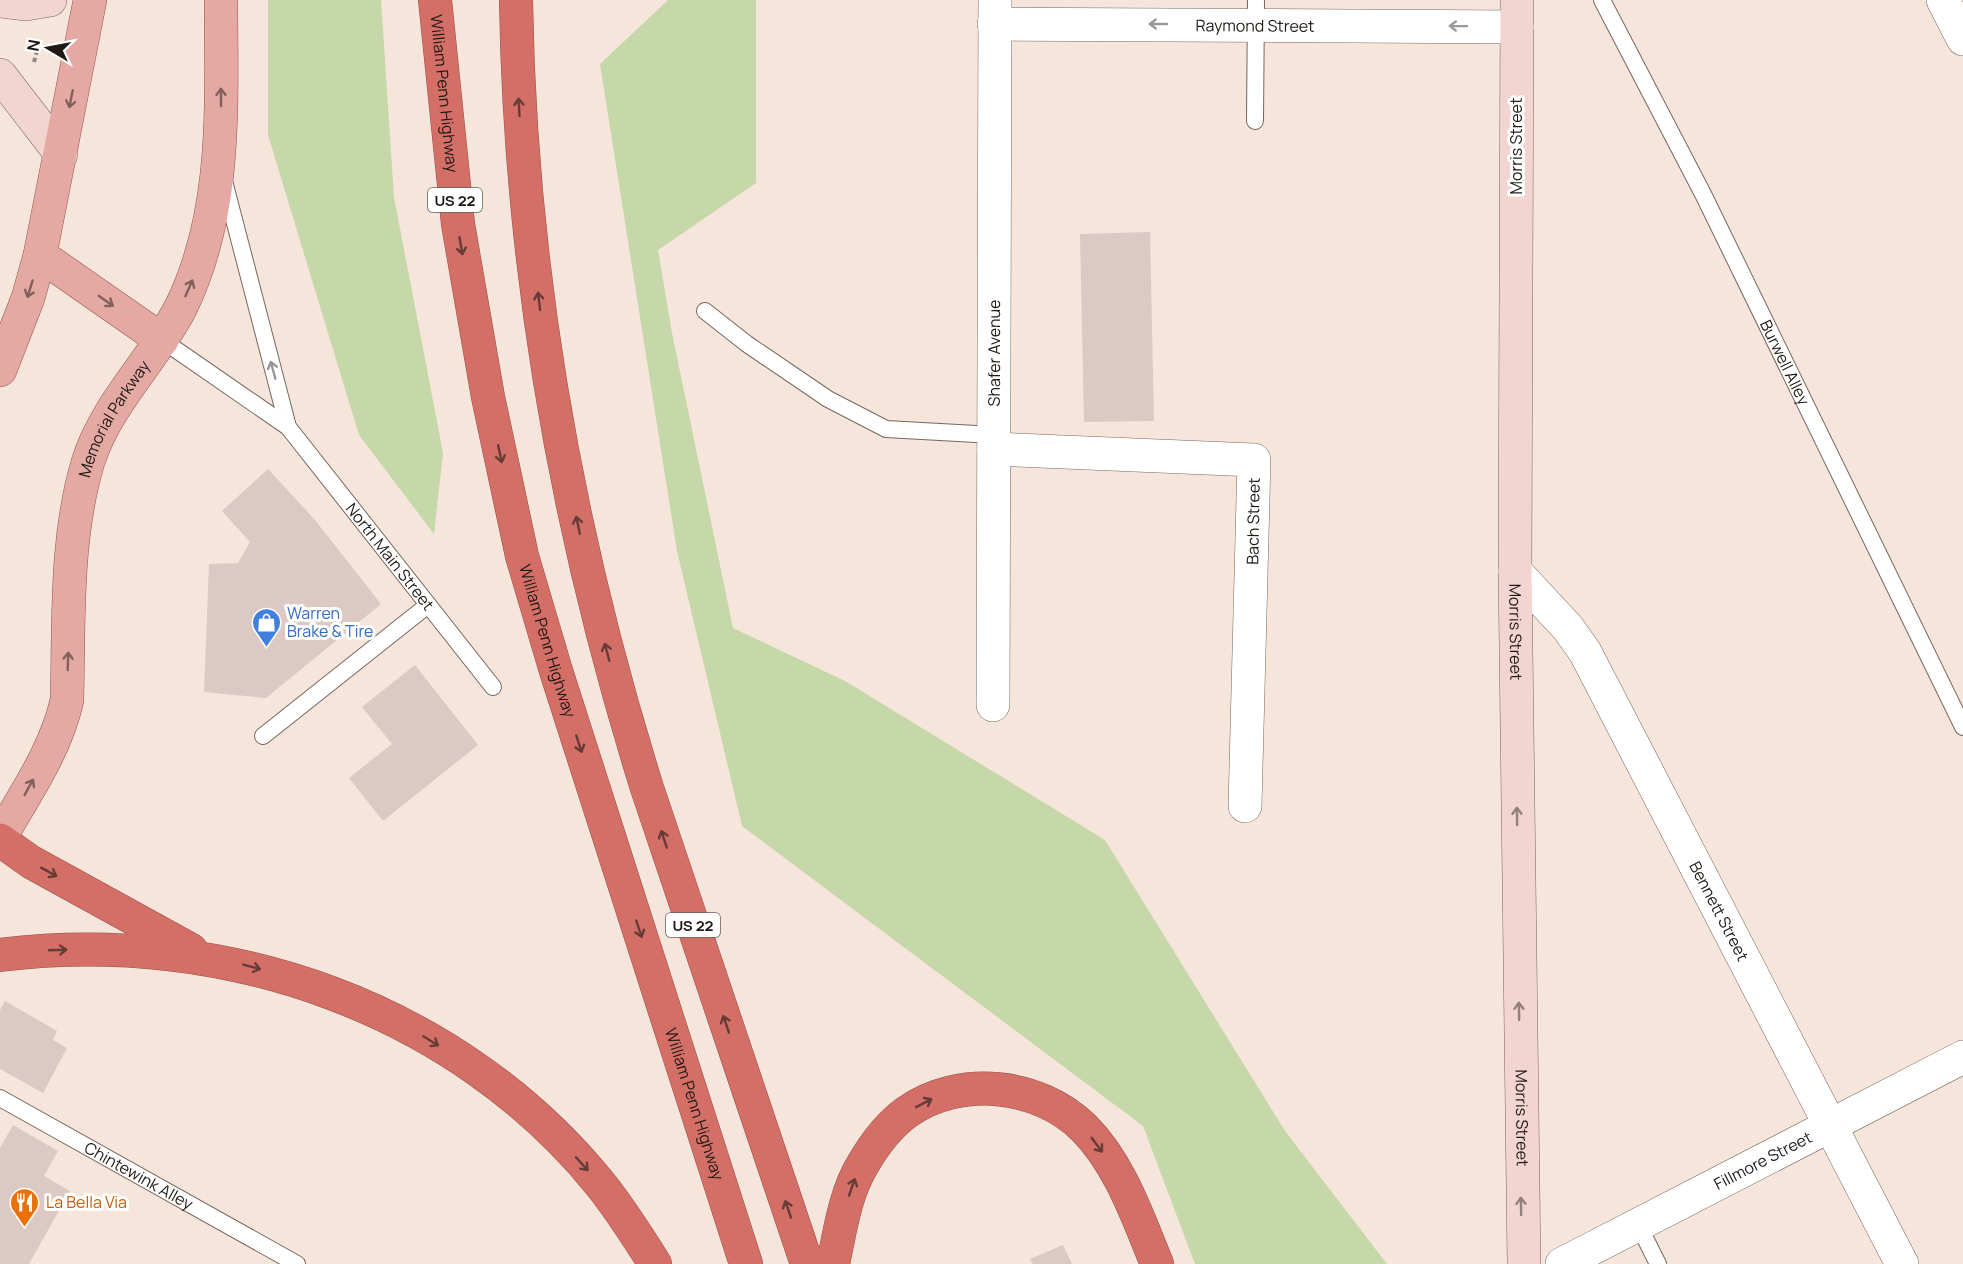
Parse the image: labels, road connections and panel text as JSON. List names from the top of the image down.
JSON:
{
  "streets": {
    "highway": ["William Penn Highway", "US 22"],
    "main road": ["Memorial Parkway"],
    "street": [
      "Raymond Street",
      "Morris Street",
      "Shafer Avenue",
      "Bach Street",
      "Bennett Street",
      "Fillmore Street"
    ],
    "lane": ["Burwell Alley", "North Main Street", "Chintewink Alley"]
  },
  "crossings": [
    ["Raymond Street", "Morris Street"],
    ["Raymond Street", "Shafer Avenue"],
    ["Morris Street", "Bennett Street"],
    ["Shafer Avenue", "Bach Street"],
    ["Bennett Street", "Fillmore Street"]
  ],
  "one_way": ["Raymond Street", "Morris Street"],
  "places": {
    "shop": ["Warren Brake & Tire"],
    "restaurant": ["La Bella Via"]
  },
  "north": "left"
}
